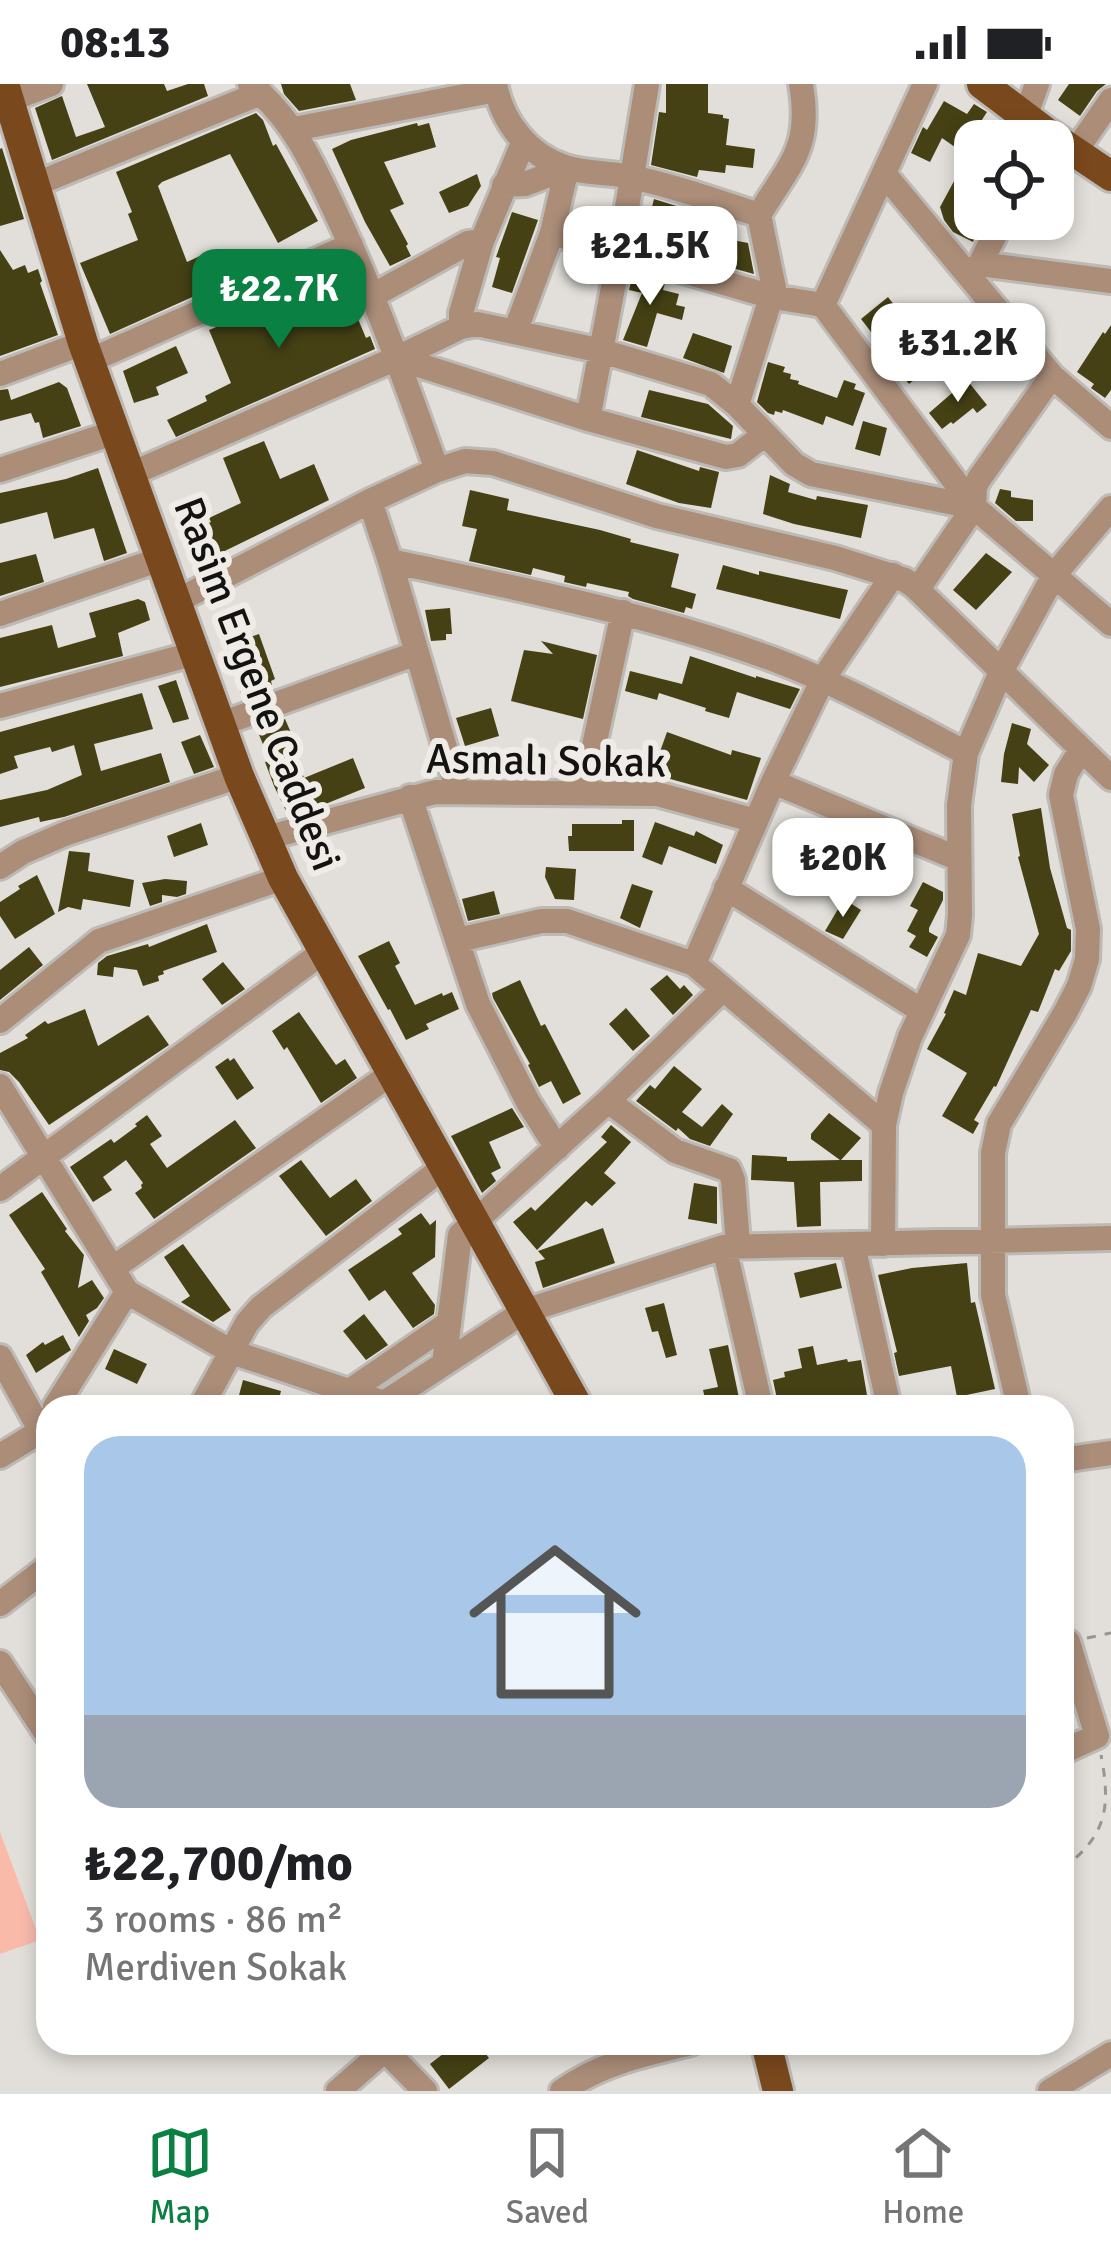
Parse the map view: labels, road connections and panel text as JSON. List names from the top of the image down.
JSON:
{
  "streets": {
    "main road": ["Rasim Ergene Caddesi"],
    "street": ["Asmalı Sokak"]
  },
  "crossings": [
    ["Rasim Ergene Caddesi", "Asmalı Sokak"]
  ],
  "page": {
    "status": "08:13",
    "price": [
      "₺21.5K",
      "₺22.7K",
      "₺31.2K",
      "₺20K"
    ],
    "list": [
      {
        "name": "₺22,700/mo",
        "note": "3 rooms · 86 m² · Merdiven Sokak"
      }
    ],
    "tabs": ["Map", "Saved", "Home"]
  }
}
